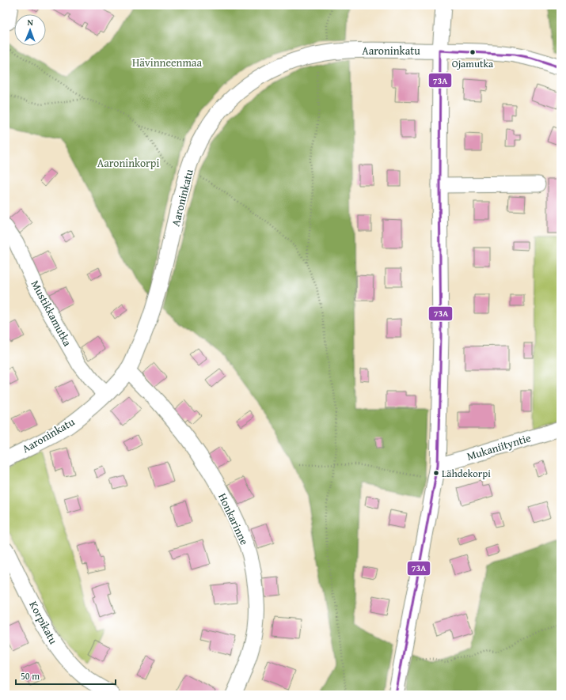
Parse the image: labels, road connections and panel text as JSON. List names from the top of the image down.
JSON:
{
  "streets": {
    "street": [
      "Aaroninkatu",
      "Mustikkamutka",
      "Mukaniityntie",
      "Honkarinne",
      "Korpikatu"
    ]
  },
  "crossings": [
    ["Aaroninkatu", "Mustikkamutka"],
    ["Aaroninkatu", "Honkarinne"]
  ],
  "parks": ["Hävinneenmaa", "Aaroninkorpi"],
  "places": ["Ojamutka", "Lähdekorpi"],
  "lines": ["transit line 73A"],
  "scale_bar": "50 m",
  "north": "top"
}
